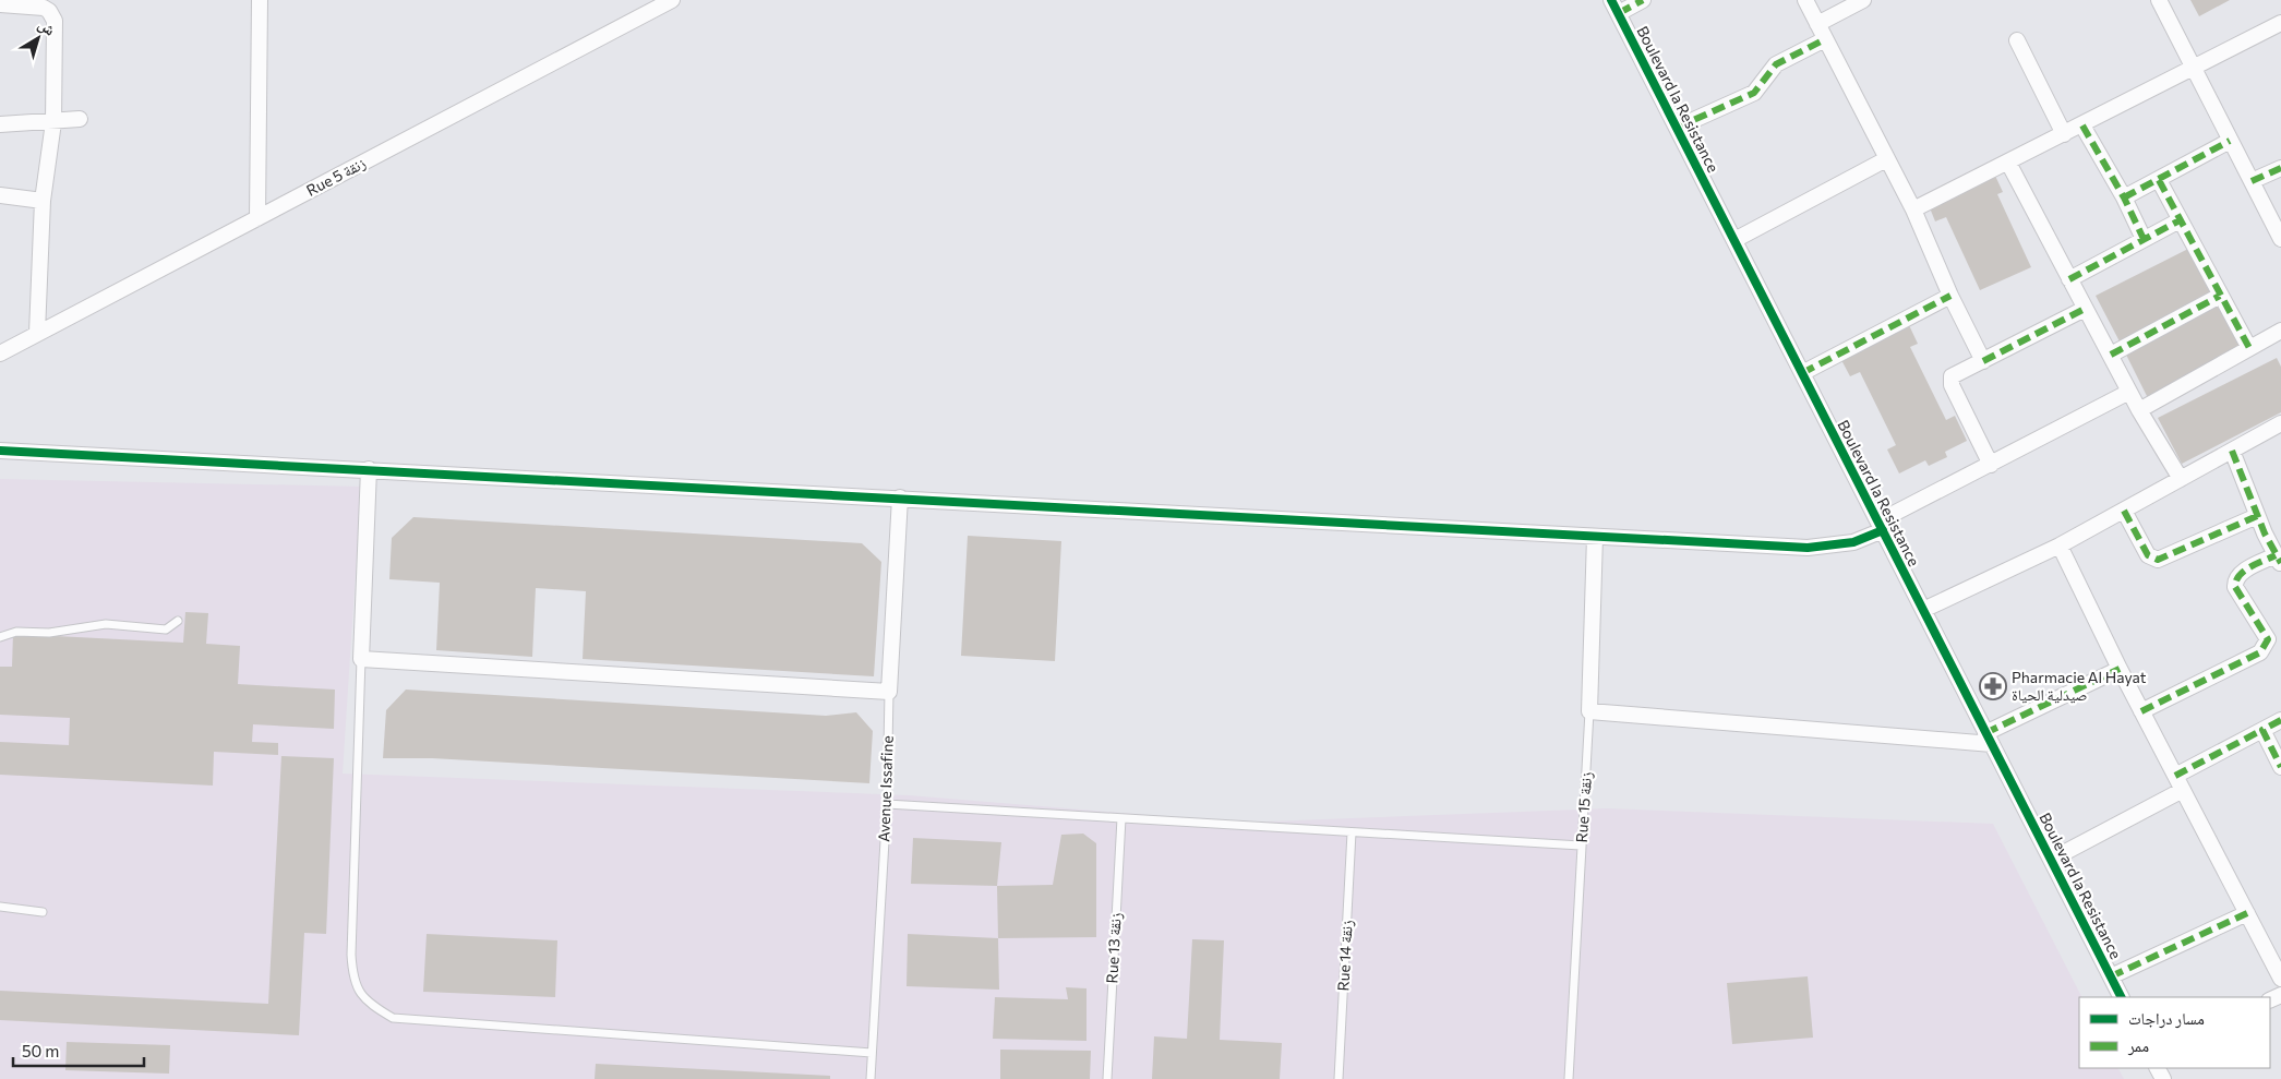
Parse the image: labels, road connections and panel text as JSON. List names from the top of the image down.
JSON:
{
  "streets": {
    "street": [
      "Boulevard la Resistance",
      "Rue 5 زنقة",
      "Avenue Issafine",
      "Rue 15 زنقة"
    ],
    "lane": ["Rue 13 زنقة", "Rue 14 زنقة"]
  },
  "places": {
    "pharmacy": ["Pharmacie Al Hayat صيدلية الحياة"]
  },
  "legend": ["مسار دراجات", "ممر"],
  "scale_bar": "50 m",
  "north": "top right"
}
